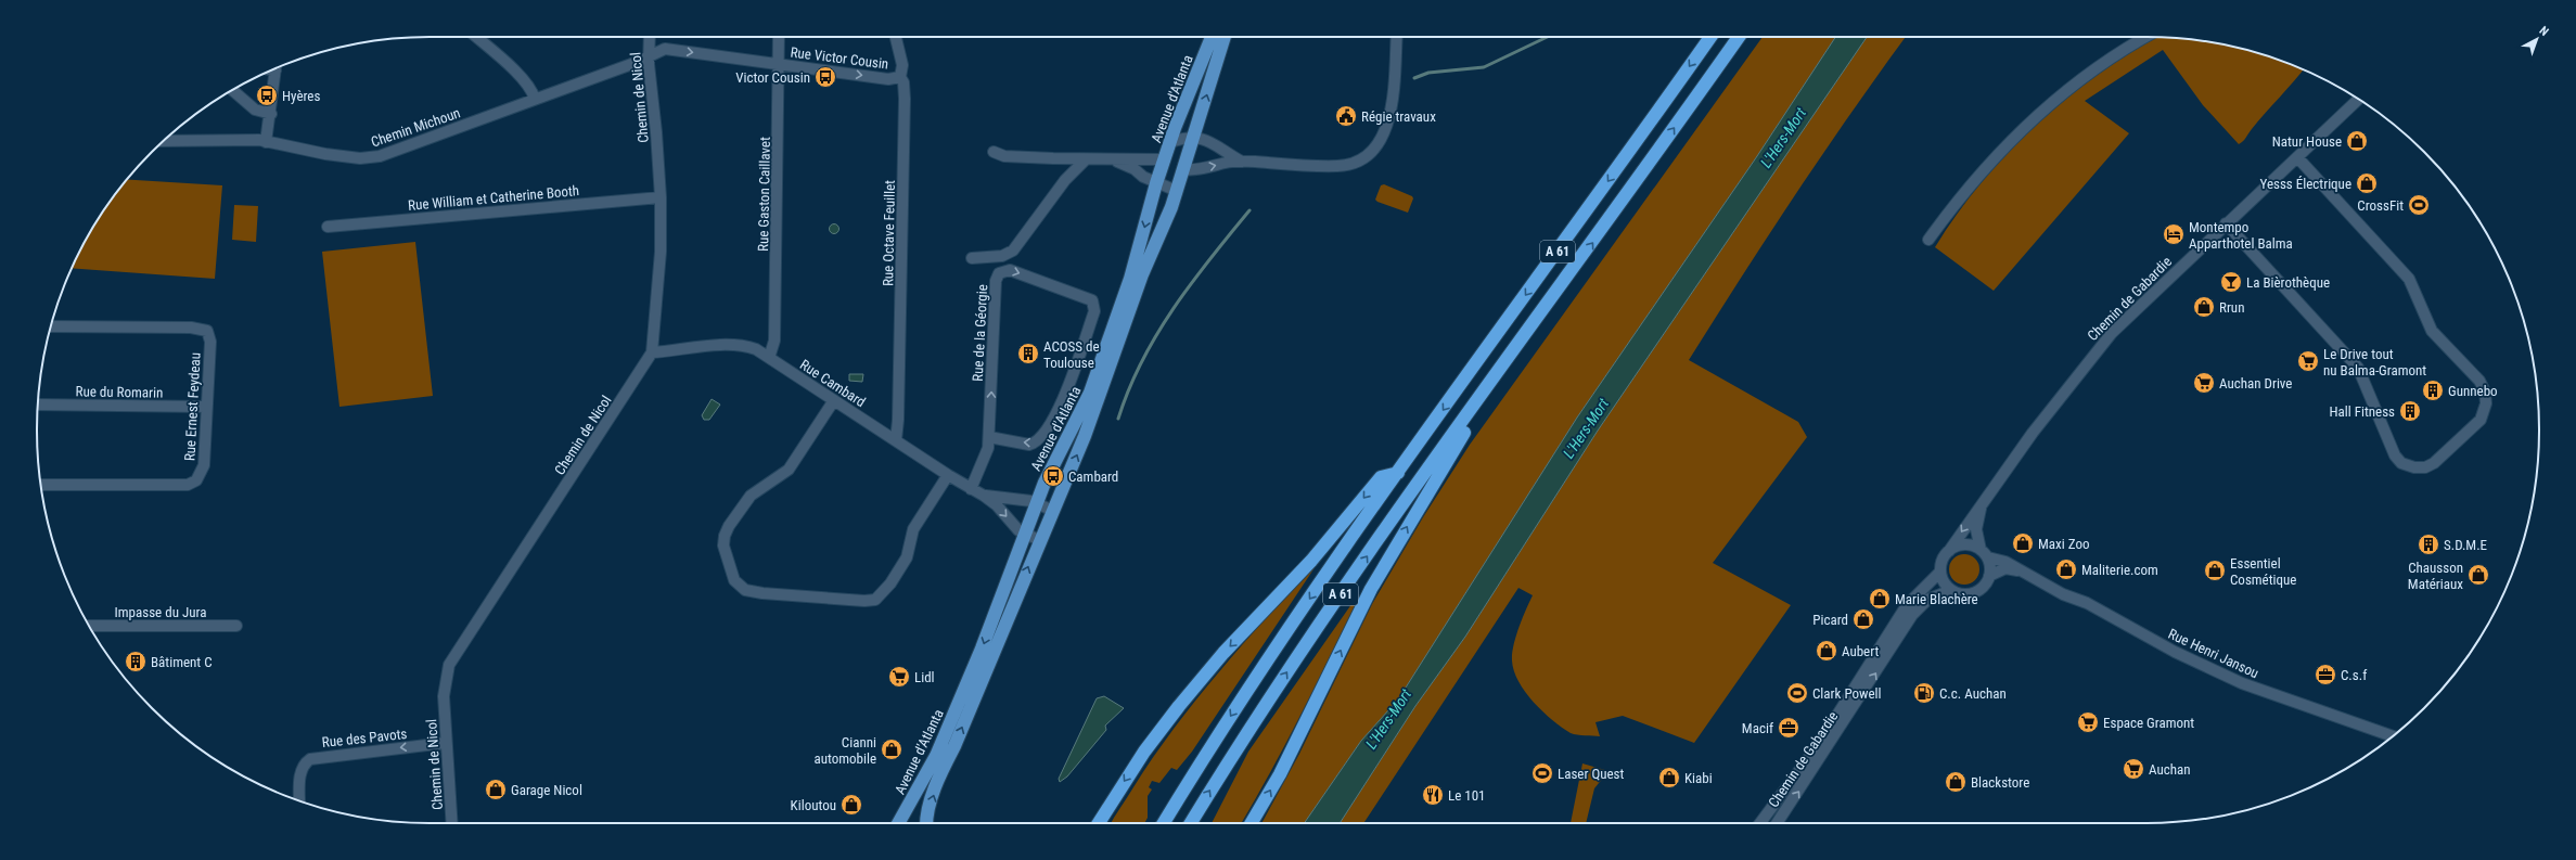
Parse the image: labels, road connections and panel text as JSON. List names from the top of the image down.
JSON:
{
  "streets": {
    "highway": ["A 61"],
    "main road": ["Avenue d'Atlanta"],
    "street": [
      "Rue Victor Cousin",
      "Chemin de Nicol",
      "Chemin Michoun",
      "Rue Gaston Caillavet",
      "Rue William et Catherine Booth",
      "Rue Octave Feuillet",
      "Chemin de Gabardie",
      "Rue de la Géorgie",
      "Rue Cambard",
      "Rue du Romarin",
      "Rue Ernest Feydeau",
      "Impasse du Jura",
      "Rue Henri Jansou",
      "Rue des Pavots"
    ]
  },
  "crossings": [
    ["Rue Victor Cousin", "Chemin de Nicol"],
    ["Rue Victor Cousin", "Chemin Michoun"],
    ["Rue Victor Cousin", "Rue Gaston Caillavet"],
    ["Rue Victor Cousin", "Rue Octave Feuillet"],
    ["Chemin de Nicol", "Chemin Michoun"],
    ["Chemin de Nicol", "Rue William et Catherine Booth"],
    ["Chemin de Nicol", "Rue Cambard"],
    ["Chemin de Nicol", "Rue des Pavots"],
    ["Avenue d'Atlanta", "Rue Cambard"],
    ["Rue Gaston Caillavet", "Rue Cambard"],
    ["Rue Octave Feuillet", "Rue Cambard"],
    ["Chemin de Gabardie", "Rue Henri Jansou"],
    ["Rue de la Géorgie", "Rue Cambard"],
    ["Rue du Romarin", "Rue Ernest Feydeau"]
  ],
  "one_way": ["Rue Victor Cousin", "Rue des Pavots"],
  "water": ["L'Hers-Mort"],
  "places": {
    "bus stop": ["Victor Cousin", "Hyères", "Cambard"],
    "public building": ["Régie travaux"],
    "shop": [
      "Natur House",
      "Yesss Électrique",
      "Rrun",
      "Maxi Zoo",
      "Maliterie.com",
      "Essentiel Cosmétique",
      "Chausson Matériaux",
      "Marie Blachère",
      "Picard",
      "Aubert",
      "Cianni automobile",
      "Kiabi",
      "Blackstore",
      "Garage Nicol",
      "Kiloutou"
    ],
    "sports": ["CrossFit", "Clark Powell", "Laser Quest"],
    "hotel": ["Montempo Apparthotel Balma"],
    "bar": ["La Bièrothèque"],
    "building": [
      "ACOSS de Toulouse",
      "Gunnebo",
      "Hall Fitness",
      "S.D.M.E",
      "Bâtiment C"
    ],
    "supermarket": [
      "Le Drive tout nu Balma-Gramont",
      "Auchan Drive",
      "Lidl",
      "Espace Gramont",
      "Auchan"
    ],
    "office": ["C.s.f", "Macif"],
    "fuel station": ["C.c. Auchan"],
    "restaurant": ["Le 101"]
  },
  "north": "top right"
}
